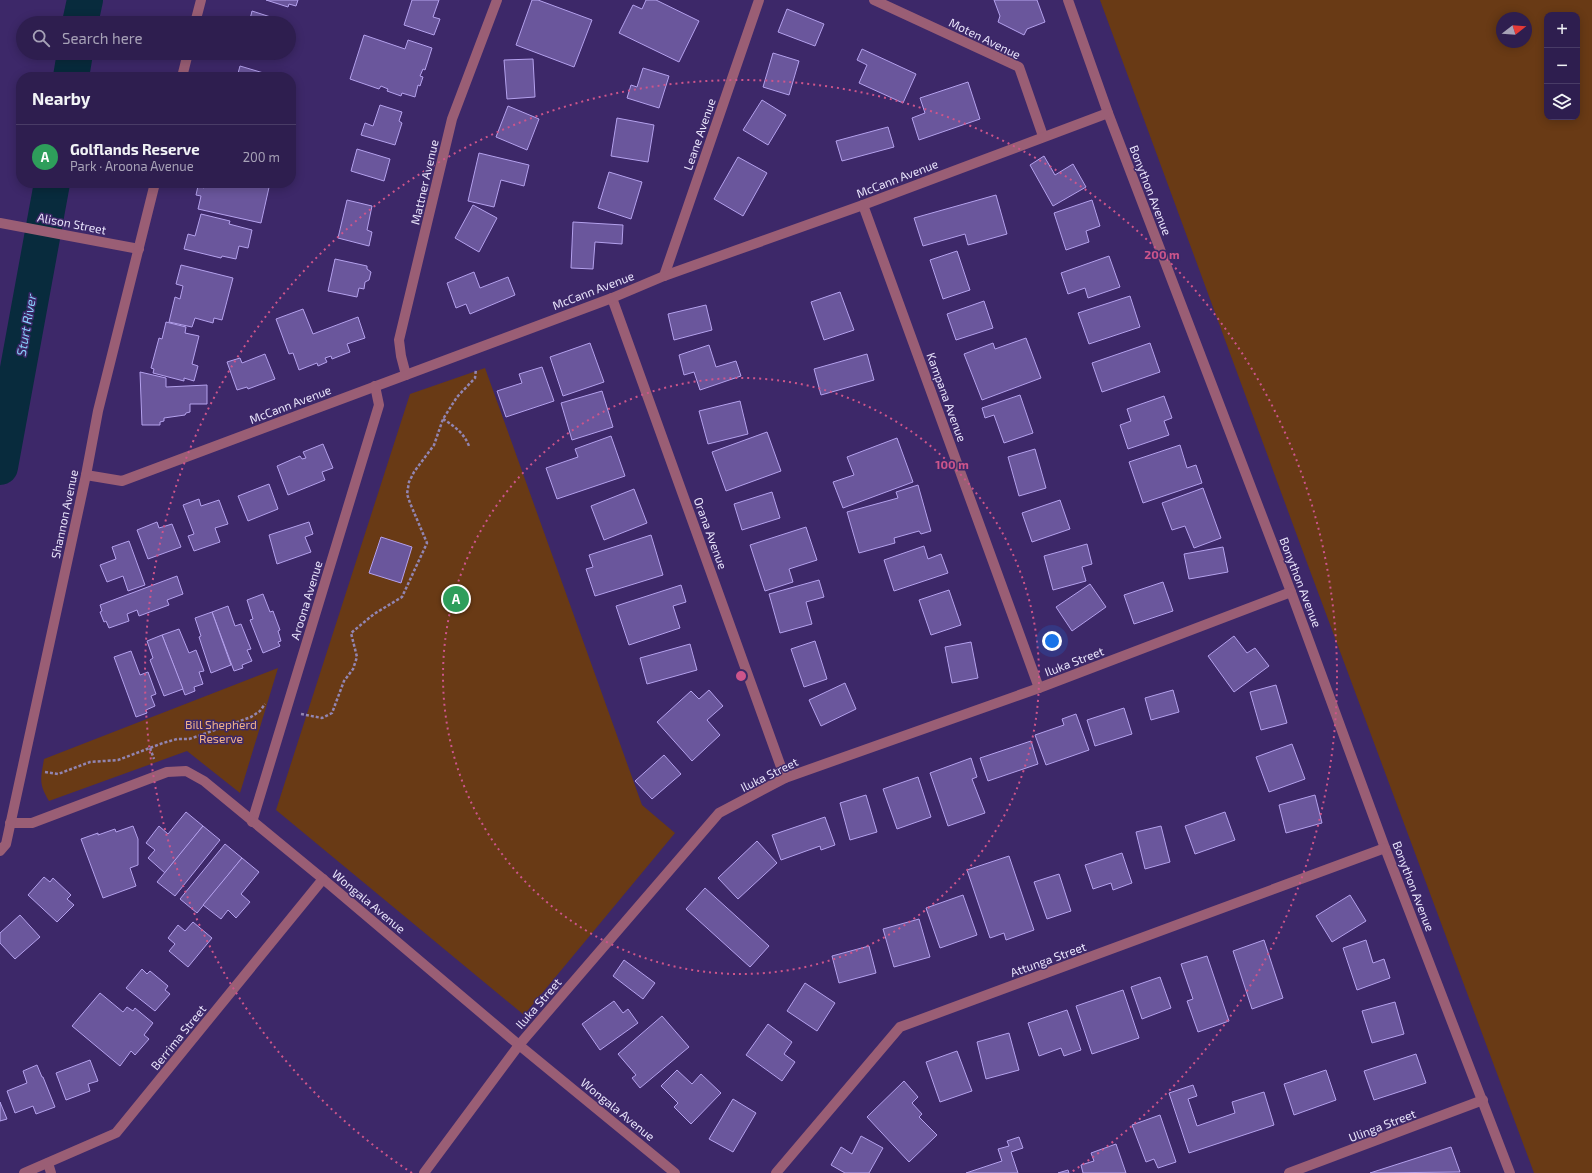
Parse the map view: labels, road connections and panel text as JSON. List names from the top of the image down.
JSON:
{
  "streets": {
    "street": [
      "Moten Avenue",
      "Leane Avenue",
      "McCann Avenue",
      "Mattner Avenue",
      "Bonython Avenue",
      "Alison Street",
      "Kampana Avenue",
      "Shannon Avenue",
      "Orana Avenue",
      "Aroona Avenue",
      "Iluka Street",
      "Wongala Avenue",
      "Attunga Street",
      "Berrima Street",
      "Ulinga Street"
    ]
  },
  "crossings": [
    ["Moten Avenue", "McCann Avenue"],
    ["Leane Avenue", "McCann Avenue"],
    ["McCann Avenue", "Mattner Avenue"],
    ["McCann Avenue", "Bonython Avenue"],
    ["McCann Avenue", "Kampana Avenue"],
    ["McCann Avenue", "Shannon Avenue"],
    ["McCann Avenue", "Orana Avenue"],
    ["McCann Avenue", "Aroona Avenue"],
    ["Bonython Avenue", "Iluka Street"],
    ["Bonython Avenue", "Attunga Street"],
    ["Bonython Avenue", "Ulinga Street"],
    ["Alison Street", "Shannon Avenue"],
    ["Kampana Avenue", "Iluka Street"],
    ["Shannon Avenue", "Wongala Avenue"],
    ["Orana Avenue", "Iluka Street"],
    ["Aroona Avenue", "Wongala Avenue"],
    ["Iluka Street", "Wongala Avenue"],
    ["Wongala Avenue", "Berrima Street"]
  ],
  "water": ["Sturt River"],
  "parks": ["Bill Shepherd Reserve"],
  "north": "right",
  "page": {
    "map_buttons": ["+", "−"],
    "search": "Search here",
    "heading": "Nearby",
    "list": [
      {
        "mark": "A",
        "name": "Golflands Reserve",
        "note": "Park · Aroona Avenue",
        "value": "200 m"
      }
    ],
    "pins": "A"
  },
  "rings": ["200 m", "100 m"]
}
